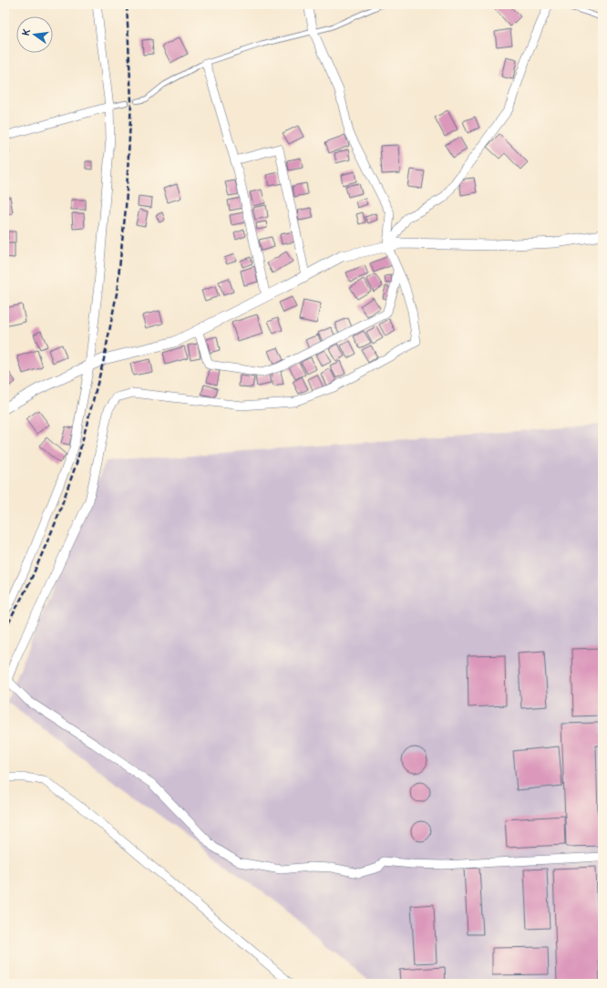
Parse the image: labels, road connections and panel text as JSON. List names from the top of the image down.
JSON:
{
  "north": "left"
}
